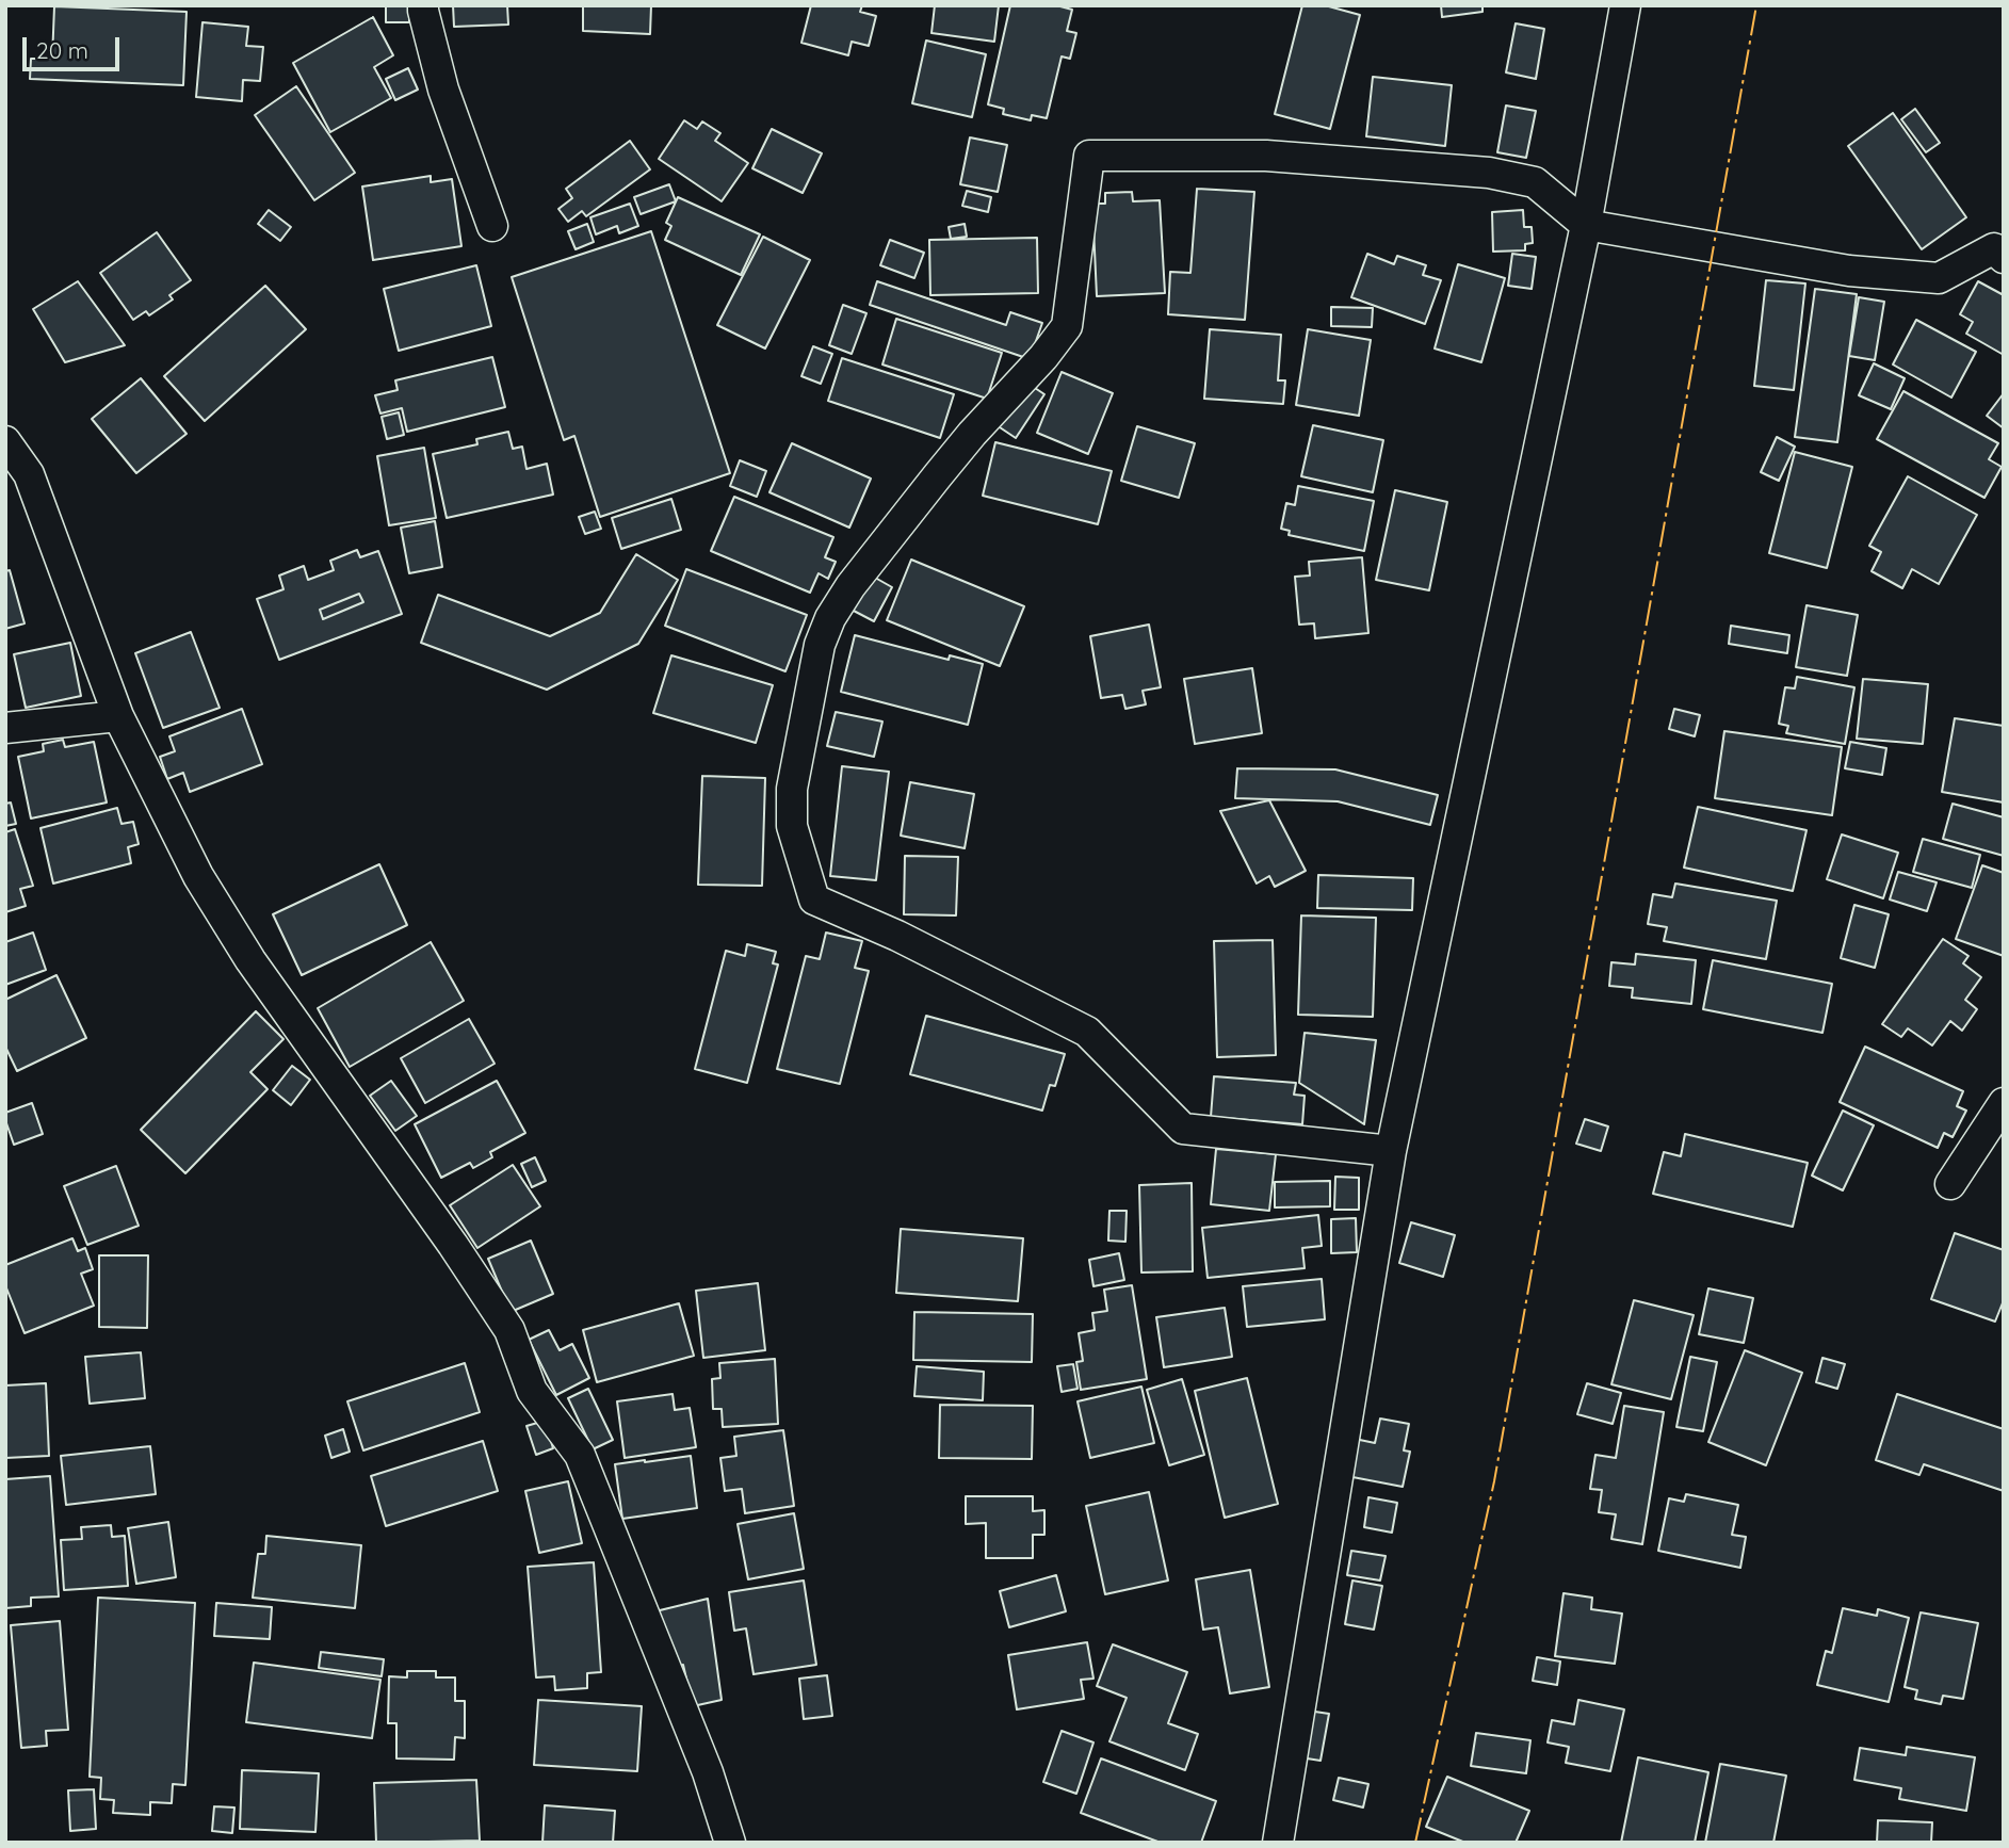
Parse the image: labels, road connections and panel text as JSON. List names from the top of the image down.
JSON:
{
  "scale_bar": "20 m"
}
